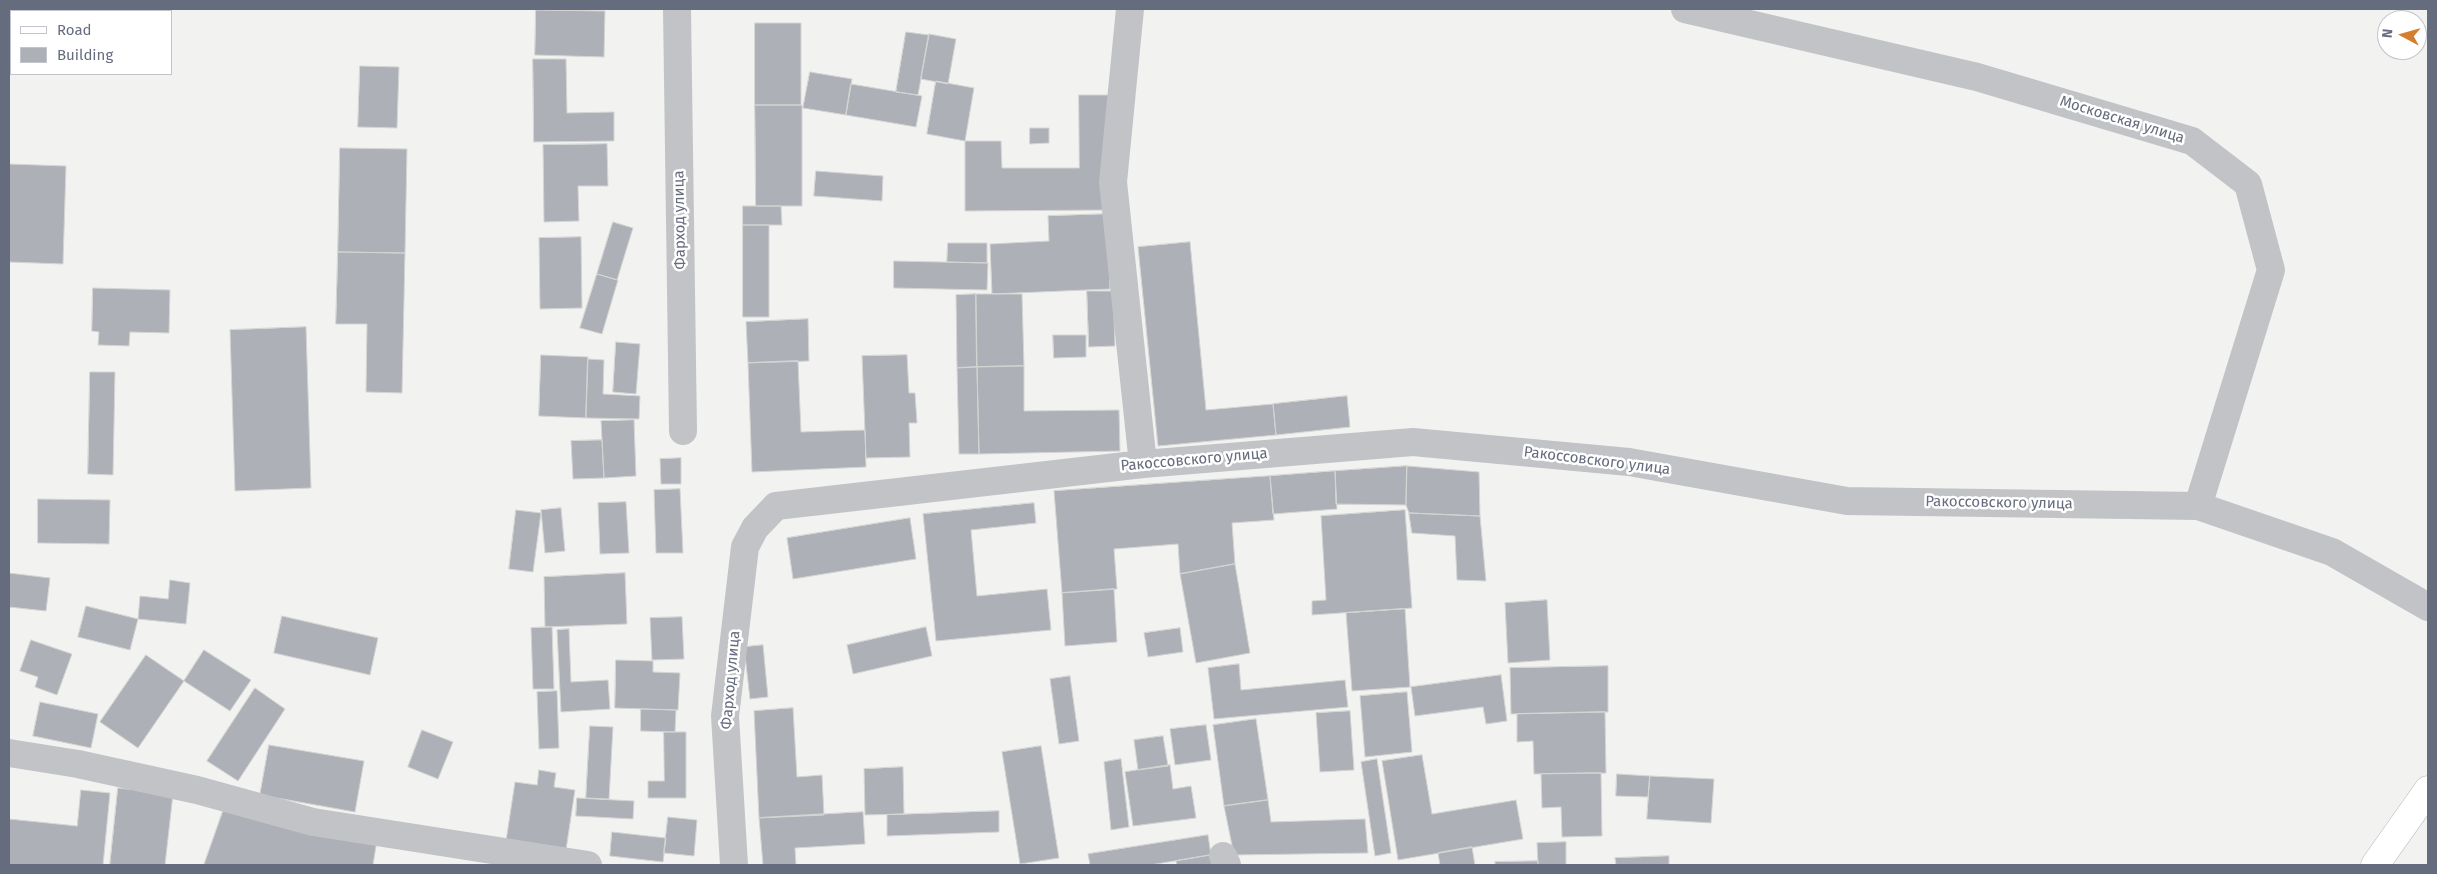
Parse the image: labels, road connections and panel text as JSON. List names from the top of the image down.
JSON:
{
  "streets": {
    "street": ["Московская улица", "Фарход улица", "Ракоссовского улица"]
  },
  "crossings": [
    ["Московская улица", "Ракоссовского улица"],
    ["Фарход улица", "Ракоссовского улица"]
  ],
  "legend": ["Road", "Building"],
  "north": "left"
}
